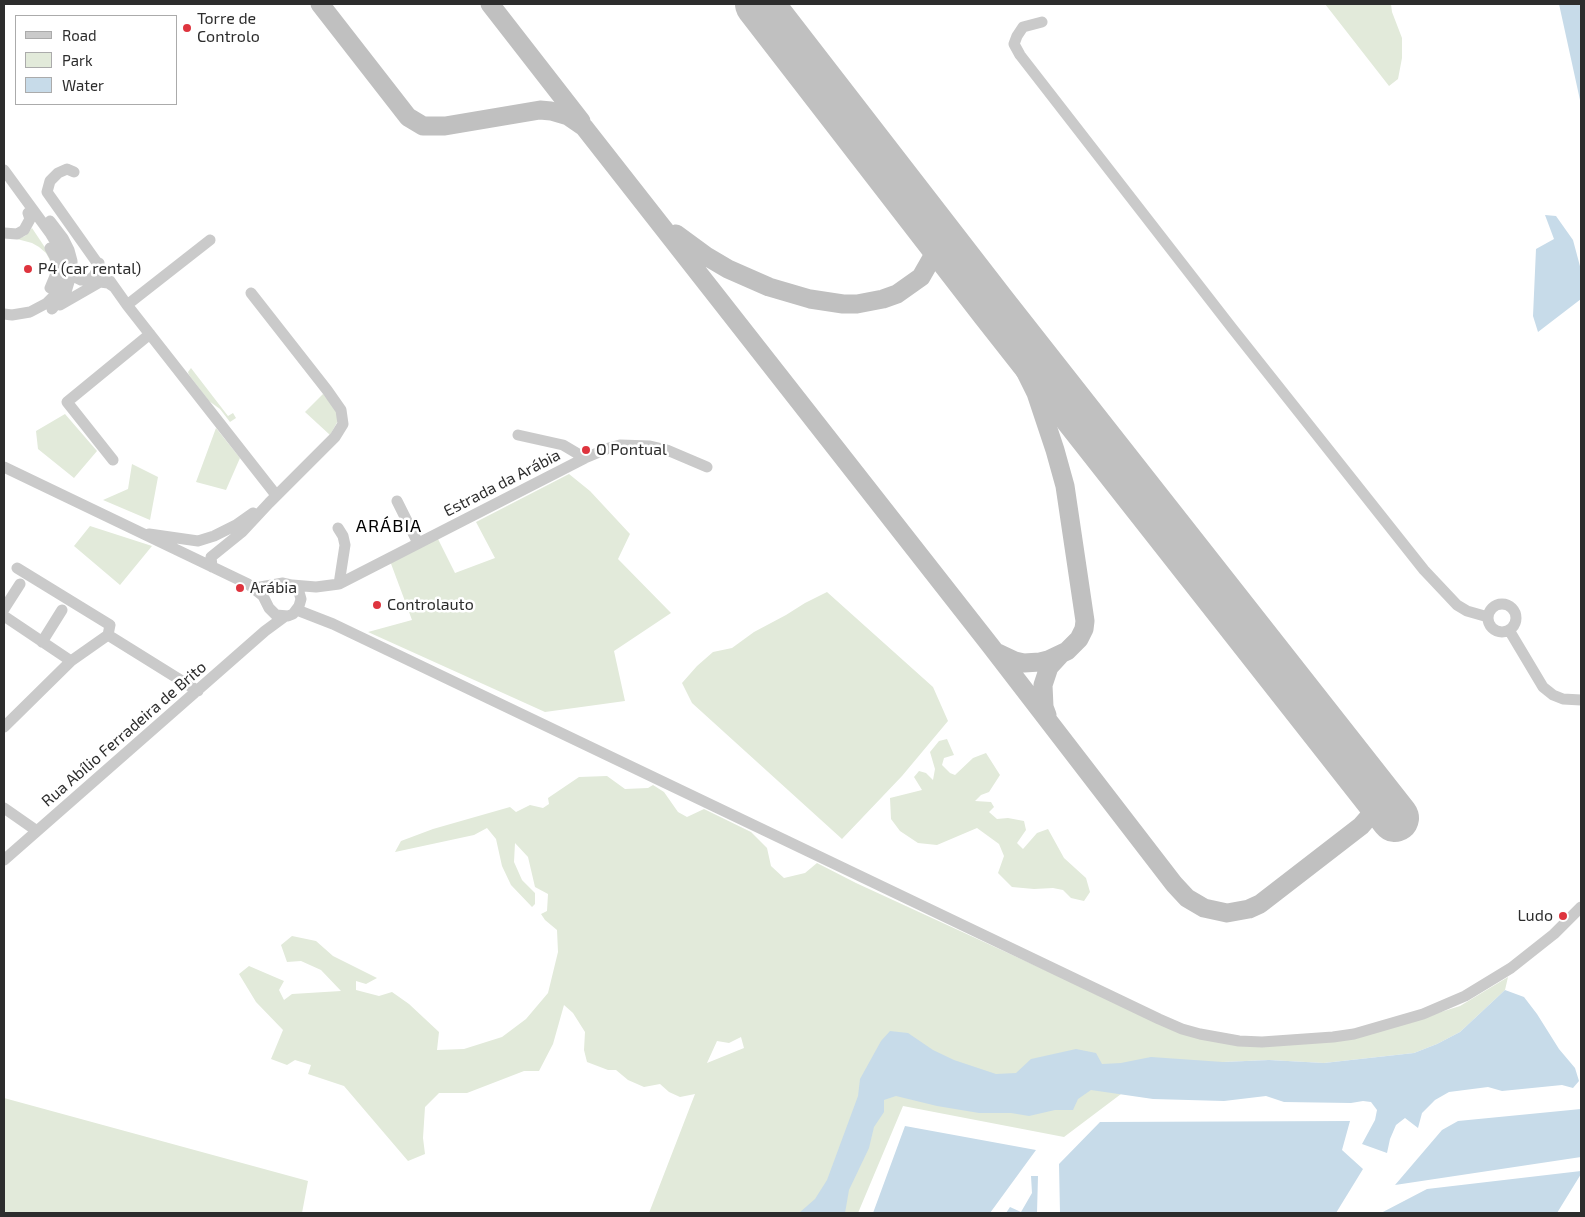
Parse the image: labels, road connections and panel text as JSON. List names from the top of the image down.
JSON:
{
  "streets": {
    "street": ["Estrada da Arábia", "Rua Abílio Ferradeira de Brito"]
  },
  "districts": ["ARÁBIA"],
  "places": [
    "Torre de Controlo",
    "P4 (car rental)",
    "O Pontual",
    "Arábia",
    "Controlauto",
    "Ludo"
  ],
  "legend": ["Road", "Park", "Water"]
}
